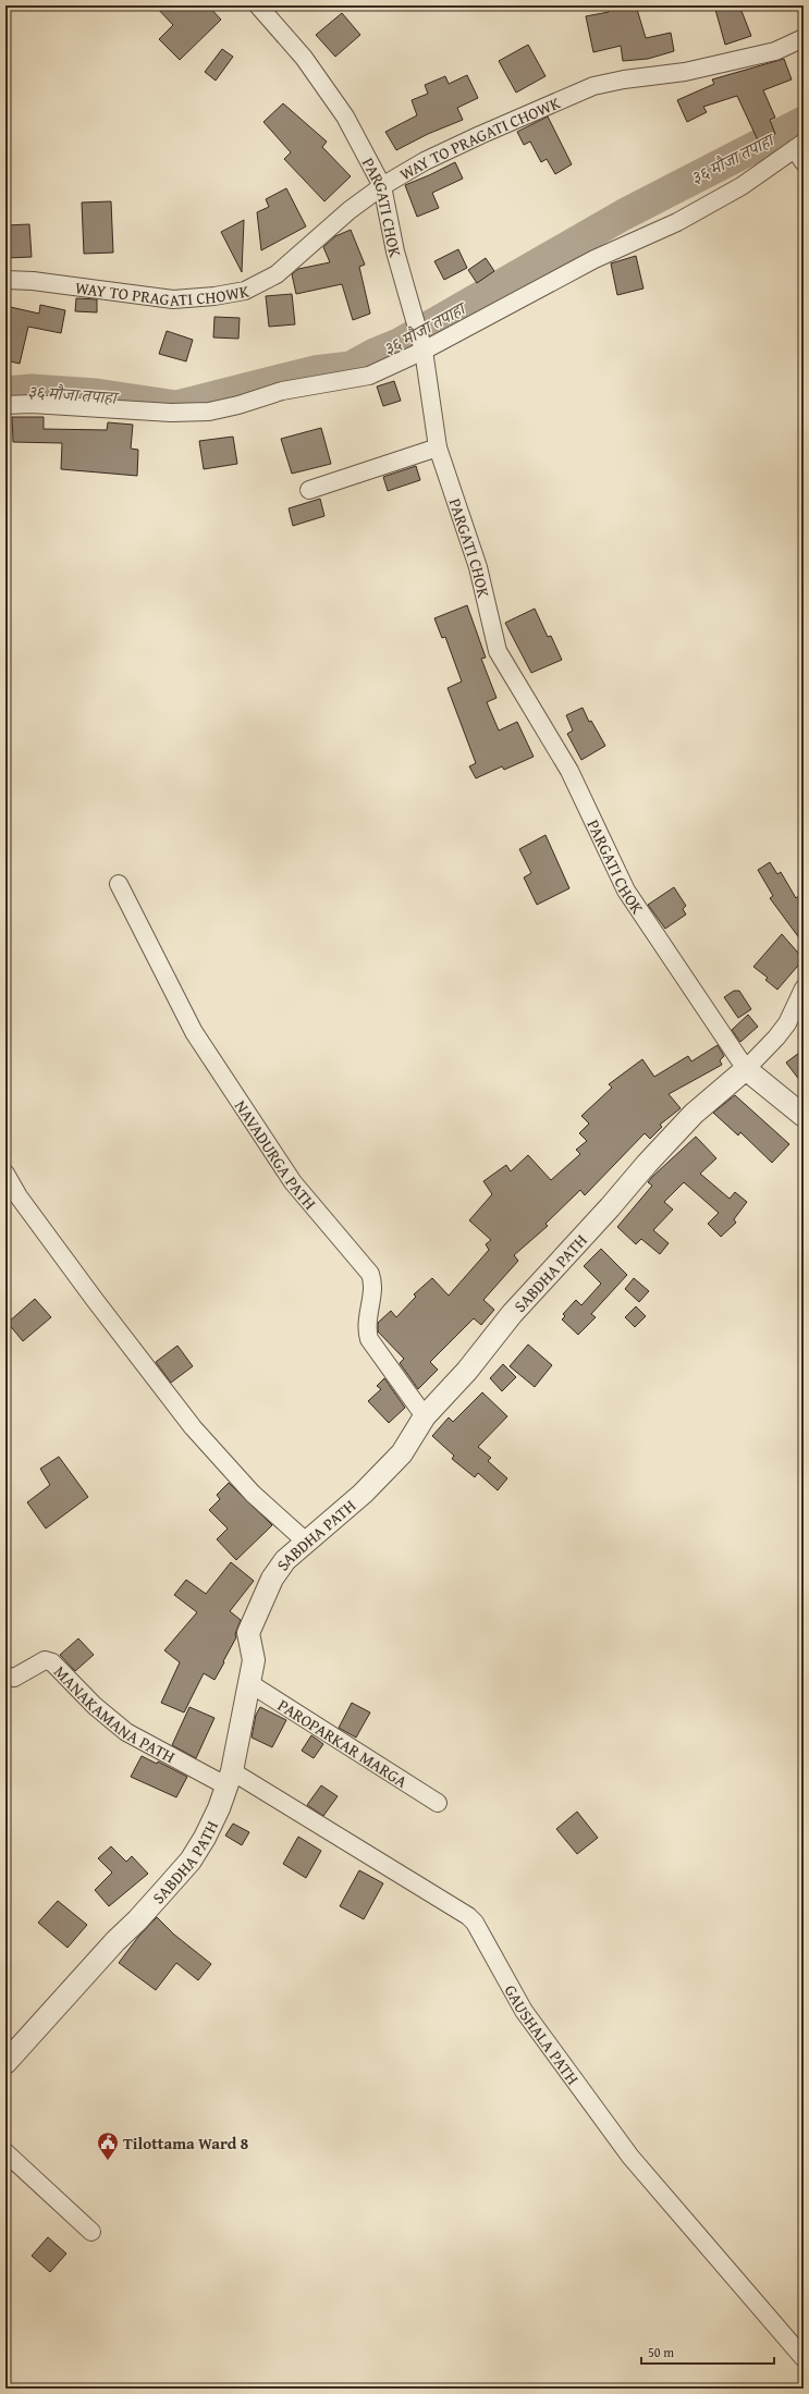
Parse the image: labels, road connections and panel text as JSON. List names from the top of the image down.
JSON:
{
  "streets": {
    "street": [
      "WAY TO PRAGATI CHOWK",
      "PARGATI CHOK",
      "NAVADURGA PATH",
      "SABDHA PATH",
      "MANAKAMANA PATH",
      "PAROPARKAR MARGA",
      "GAUSHALA PATH"
    ]
  },
  "crossings": [
    ["WAY TO PRAGATI CHOWK", "PARGATI CHOK"],
    ["PARGATI CHOK", "SABDHA PATH"],
    ["NAVADURGA PATH", "SABDHA PATH"],
    ["SABDHA PATH", "MANAKAMANA PATH"],
    ["SABDHA PATH", "PAROPARKAR MARGA"],
    ["SABDHA PATH", "GAUSHALA PATH"],
    ["MANAKAMANA PATH", "GAUSHALA PATH"]
  ],
  "water": ["३६ मौजा तपाहा"],
  "places": {
    "public building": ["Tilottama Ward 8"]
  },
  "scale_bar": "50 m"
}
